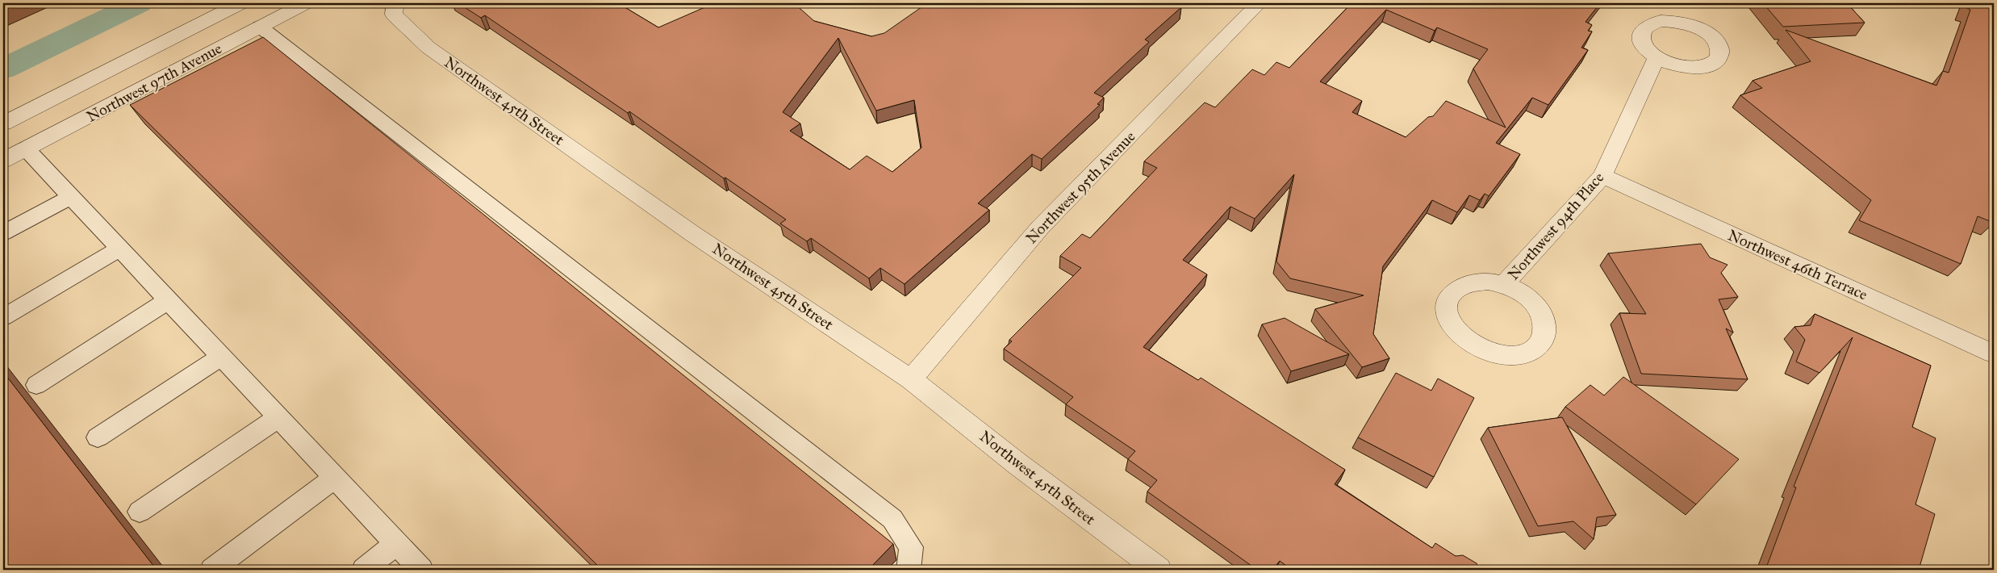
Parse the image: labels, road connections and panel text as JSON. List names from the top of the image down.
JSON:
{
  "streets": {
    "street": [
      "Northwest 97th Avenue",
      "Northwest 45th Street",
      "Northwest 95th Avenue",
      "Northwest 94th Place",
      "Northwest 46th Terrace"
    ]
  },
  "crossings": [
    ["Northwest 45th Street", "Northwest 95th Avenue"],
    ["Northwest 94th Place", "Northwest 46th Terrace"]
  ]
}
